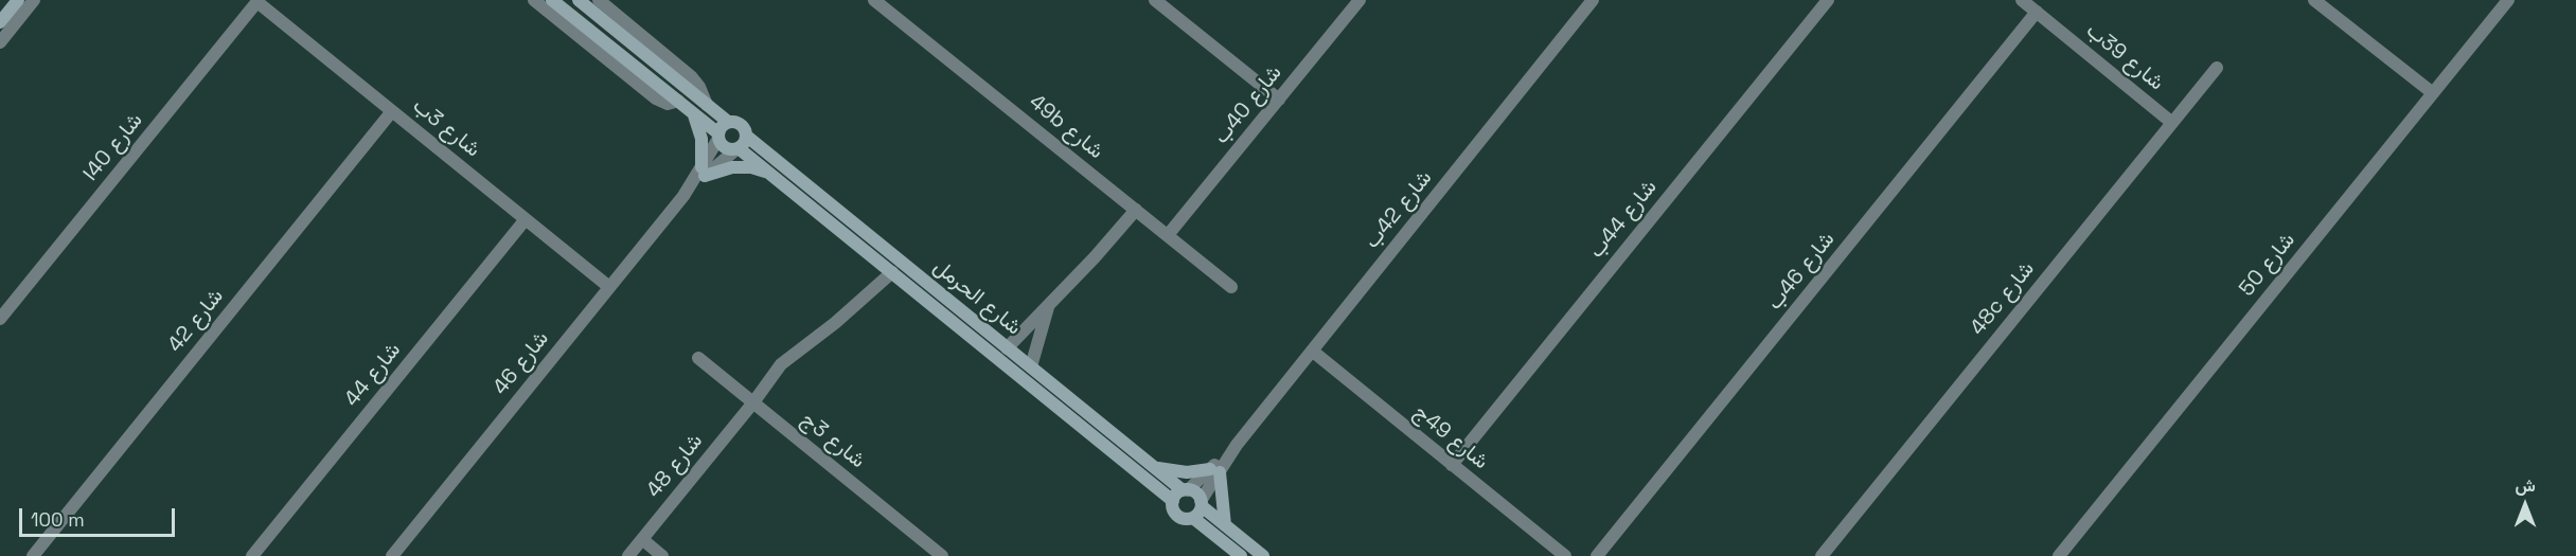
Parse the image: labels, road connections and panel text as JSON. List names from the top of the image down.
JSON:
{
  "streets": {
    "street": [
      "شارع 39ب",
      "شارع 40ب",
      "49b شارع",
      "شارع 3ب",
      "شارع 40ا",
      "شارع 42ب",
      "شارع 44ب",
      "شارع 50",
      "شارع 46ب",
      "شارع الحرمل",
      "48c شارع",
      "شارع 42",
      "شارع 46",
      "شارع 44",
      "شارع 49ج",
      "شارع 3ج",
      "شارع 48"
    ]
  },
  "crossings": [
    ["شارع 39ب", "شارع 46ب"],
    ["شارع 39ب", "48c شارع"],
    ["شارع 40ب", "49b شارع"],
    ["شارع 3ب", "شارع 40ا"],
    ["شارع 3ب", "شارع 42"],
    ["شارع 3ب", "شارع 46"],
    ["شارع 3ب", "شارع 44"],
    ["شارع 42ب", "شارع الحرمل"],
    ["شارع 42ب", "شارع 49ج"],
    ["شارع 44ب", "شارع 49ج"],
    ["شارع الحرمل", "شارع 46"],
    ["شارع الحرمل", "شارع 48"],
    ["شارع 3ج", "شارع 48"]
  ],
  "scale_bar": "100 m",
  "north": "top"
}
